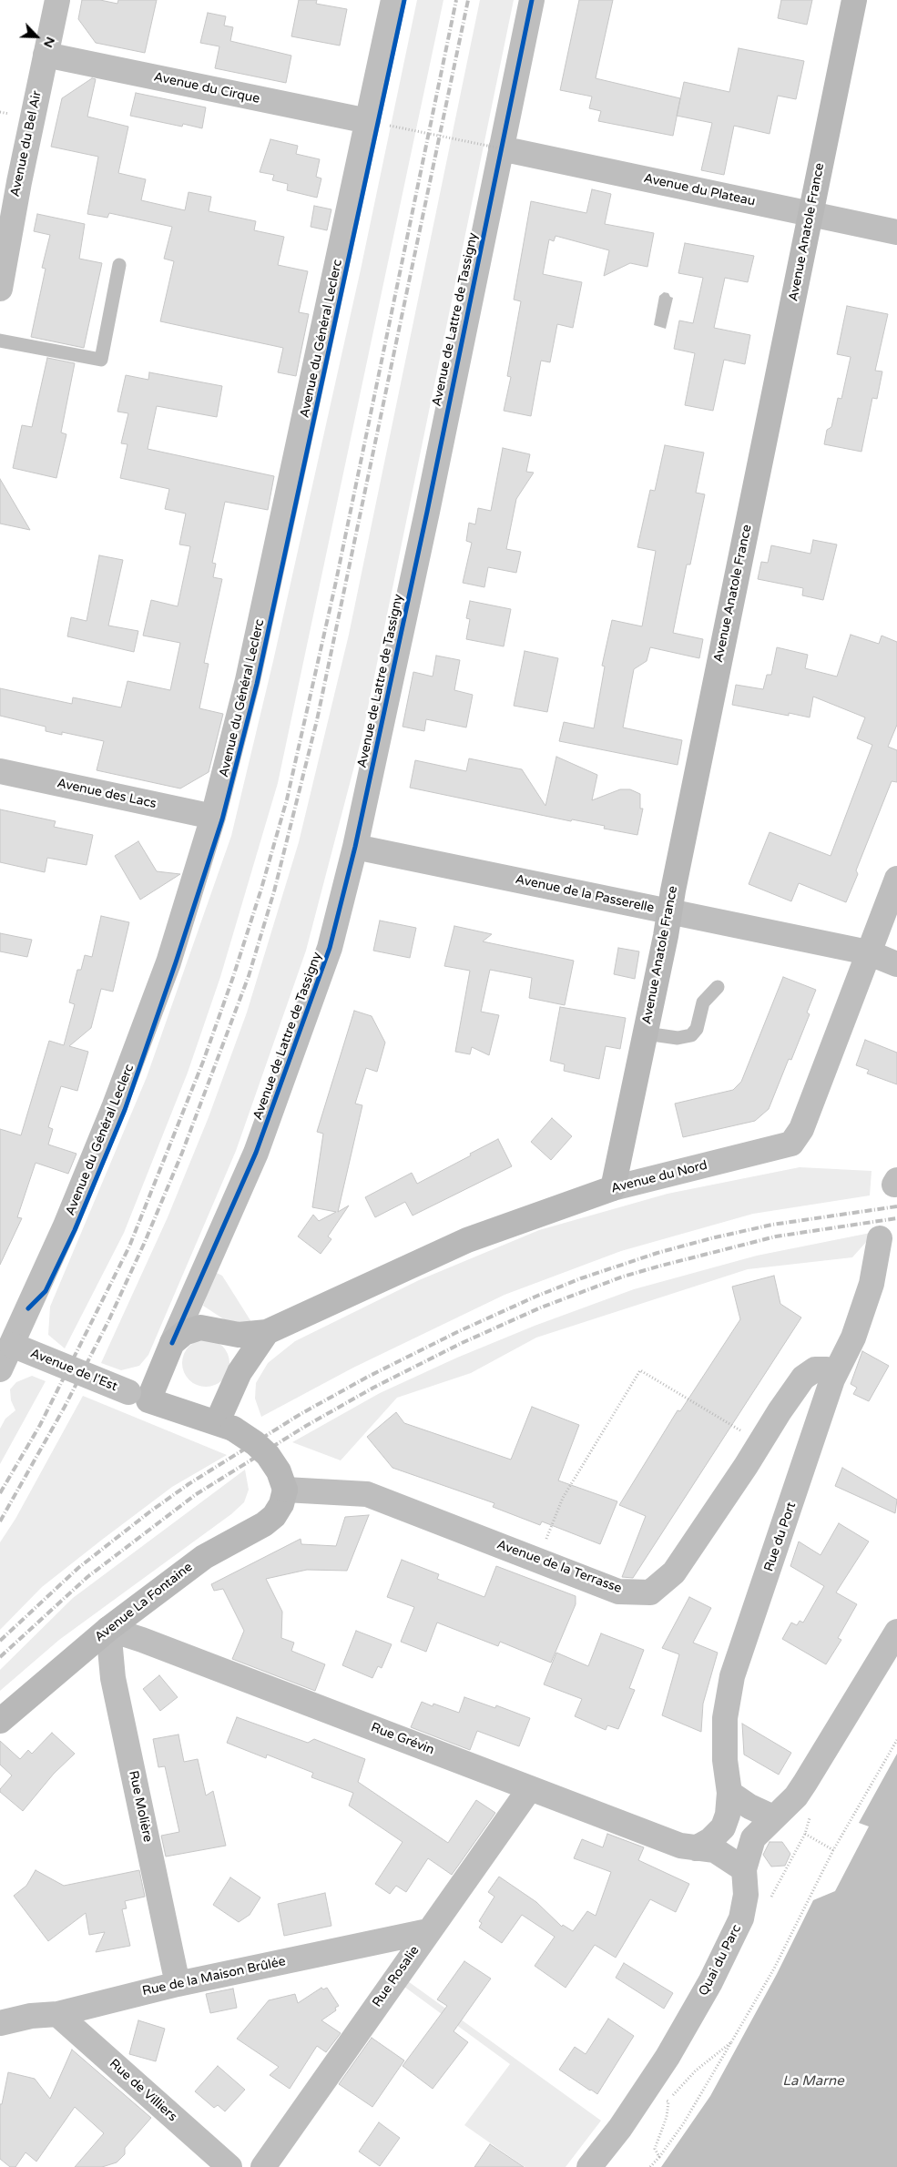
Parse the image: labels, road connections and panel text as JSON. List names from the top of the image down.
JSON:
{
  "streets": {
    "street": [
      "Avenue du Cirque",
      "Avenue du Bel Air",
      "Avenue du Plateau",
      "Avenue Anatole France",
      "Avenue de Lattre de Tassigny",
      "Avenue du Général Leclerc",
      "Avenue des Lacs",
      "Avenue de la Passerelle",
      "Avenue du Nord",
      "Avenue de l'Est",
      "Rue du Port",
      "Avenue de la Terrasse",
      "Avenue La Fontaine",
      "Rue Grévin",
      "Rue Molière",
      "Quai du Parc",
      "Rue de la Maison Brûlée",
      "Rue Rosalie",
      "Rue de Villiers"
    ]
  },
  "crossings": [
    ["Avenue du Cirque", "Avenue du Bel Air"],
    ["Avenue du Cirque", "Avenue du Général Leclerc"],
    ["Avenue du Plateau", "Avenue Anatole France"],
    ["Avenue du Plateau", "Avenue de Lattre de Tassigny"],
    ["Avenue Anatole France", "Avenue de la Passerelle"],
    ["Avenue Anatole France", "Avenue du Nord"],
    ["Avenue de Lattre de Tassigny", "Avenue de la Passerelle"],
    ["Avenue du Général Leclerc", "Avenue des Lacs"],
    ["Avenue du Général Leclerc", "Avenue de l'Est"],
    ["Avenue de la Passerelle", "Avenue du Nord"],
    ["Rue du Port", "Avenue de la Terrasse"],
    ["Avenue de la Terrasse", "Avenue La Fontaine"],
    ["Avenue La Fontaine", "Rue Grévin"],
    ["Avenue La Fontaine", "Rue Molière"],
    ["Rue Grévin", "Rue Molière"],
    ["Rue Grévin", "Quai du Parc"],
    ["Rue Grévin", "Rue Rosalie"],
    ["Rue Molière", "Rue de la Maison Brûlée"],
    ["Rue de la Maison Brûlée", "Rue Rosalie"],
    ["Rue de la Maison Brûlée", "Rue de Villiers"]
  ],
  "water": ["La Marne"],
  "north": "bottom right"
}
